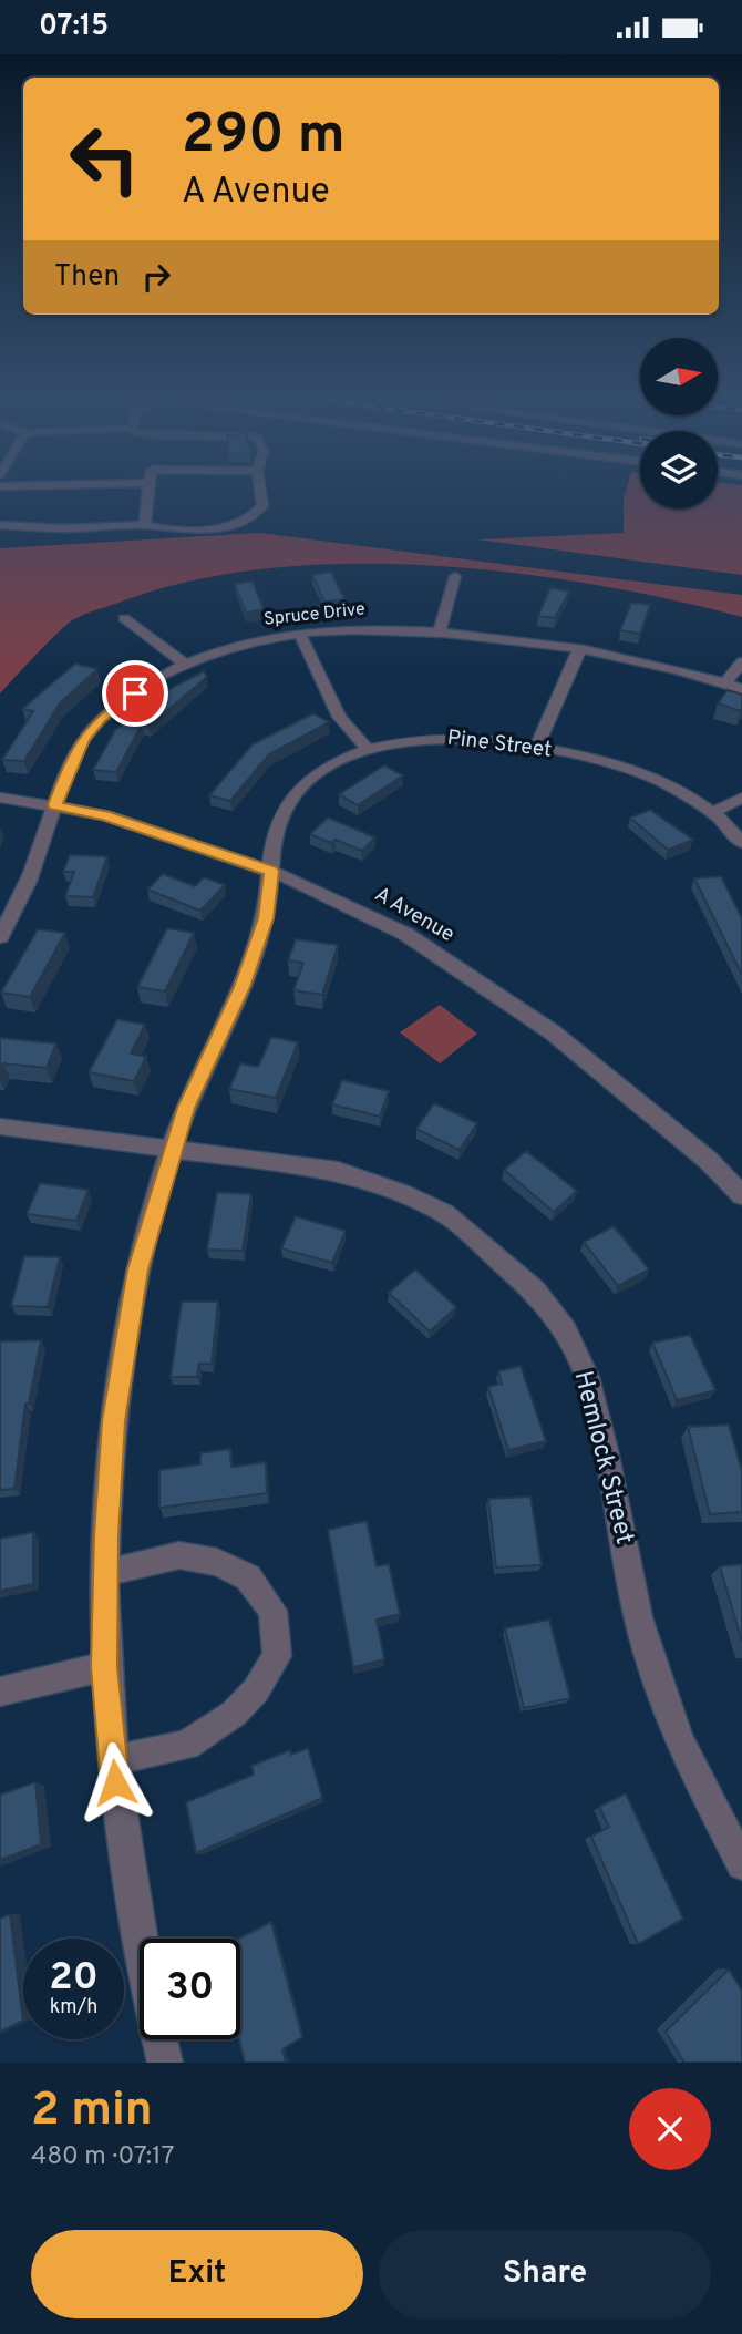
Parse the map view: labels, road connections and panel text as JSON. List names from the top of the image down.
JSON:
{
  "streets": {
    "street": [
      "Spruce Drive",
      "Pine Street",
      "A Avenue",
      "Hemlock Street"
    ]
  },
  "crossings": [
    ["Spruce Drive", "A Avenue"],
    ["Pine Street", "A Avenue"],
    ["Pine Street", "Hemlock Street"]
  ],
  "north": "right",
  "page": {
    "status": "07:15",
    "turn": ["290 m", "A Avenue"],
    "then": "Then",
    "speed": "20 km/h",
    "limit": "30",
    "heading": ["2 min", "480 m · 07:17"],
    "buttons": ["Exit", "Share"]
  }
}
